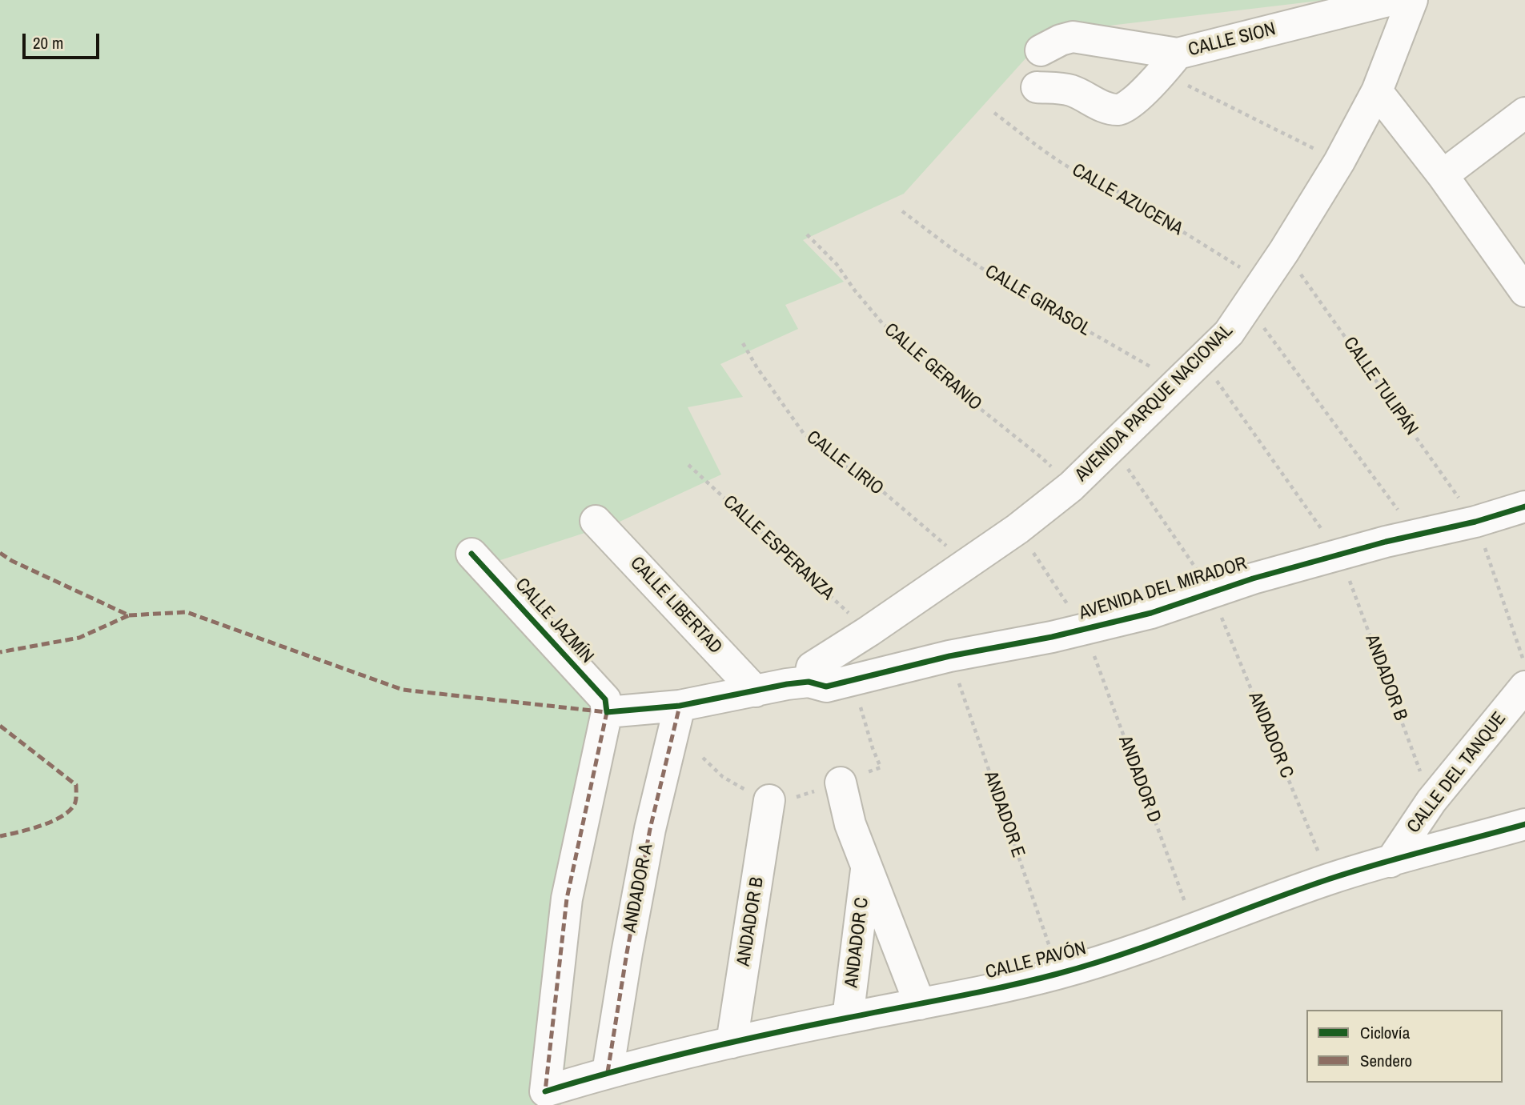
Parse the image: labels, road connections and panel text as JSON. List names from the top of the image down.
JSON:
{
  "streets": {
    "street": [
      "CALLE SION",
      "AVENIDA PARQUE NACIONAL",
      "AVENIDA DEL MIRADOR",
      "CALLE LIBERTAD",
      "CALLE JAZMÍN",
      "ANDADOR B",
      "ANDADOR C",
      "CALLE DEL TANQUE",
      "ANDADOR A",
      "CALLE PAVÓN"
    ],
    "path": [
      "CALLE AZUCENA",
      "CALLE GIRASOL",
      "CALLE GERANIO",
      "CALLE TULIPÁN",
      "CALLE LIRIO",
      "CALLE ESPERANZA",
      "ANDADOR D",
      "ANDADOR E"
    ]
  },
  "crossings": [
    ["CALLE AZUCENA", "AVENIDA PARQUE NACIONAL"],
    ["CALLE AZUCENA", "AVENIDA DEL MIRADOR"],
    ["CALLE GIRASOL", "AVENIDA PARQUE NACIONAL"],
    ["CALLE GERANIO", "AVENIDA PARQUE NACIONAL"],
    ["CALLE TULIPÁN", "AVENIDA PARQUE NACIONAL"],
    ["CALLE TULIPÁN", "AVENIDA DEL MIRADOR"],
    ["AVENIDA PARQUE NACIONAL", "CALLE LIRIO"],
    ["AVENIDA PARQUE NACIONAL", "CALLE ESPERANZA"],
    ["AVENIDA PARQUE NACIONAL", "AVENIDA DEL MIRADOR"],
    ["AVENIDA DEL MIRADOR", "CALLE LIBERTAD"],
    ["AVENIDA DEL MIRADOR", "CALLE JAZMÍN"],
    ["AVENIDA DEL MIRADOR", "ANDADOR B"],
    ["AVENIDA DEL MIRADOR", "ANDADOR C"],
    ["AVENIDA DEL MIRADOR", "ANDADOR D"],
    ["AVENIDA DEL MIRADOR", "ANDADOR E"],
    ["AVENIDA DEL MIRADOR", "ANDADOR A"],
    ["AVENIDA DEL MIRADOR", "CALLE PAVÓN"],
    ["CALLE JAZMÍN", "CALLE PAVÓN"],
    ["ANDADOR B", "CALLE DEL TANQUE"],
    ["ANDADOR B", "CALLE PAVÓN"],
    ["ANDADOR C", "CALLE PAVÓN"],
    ["CALLE DEL TANQUE", "CALLE PAVÓN"],
    ["ANDADOR D", "CALLE PAVÓN"],
    ["ANDADOR E", "CALLE PAVÓN"],
    ["ANDADOR A", "CALLE PAVÓN"]
  ],
  "legend": ["Ciclovía", "Sendero"],
  "scale_bar": "20 m"
}
